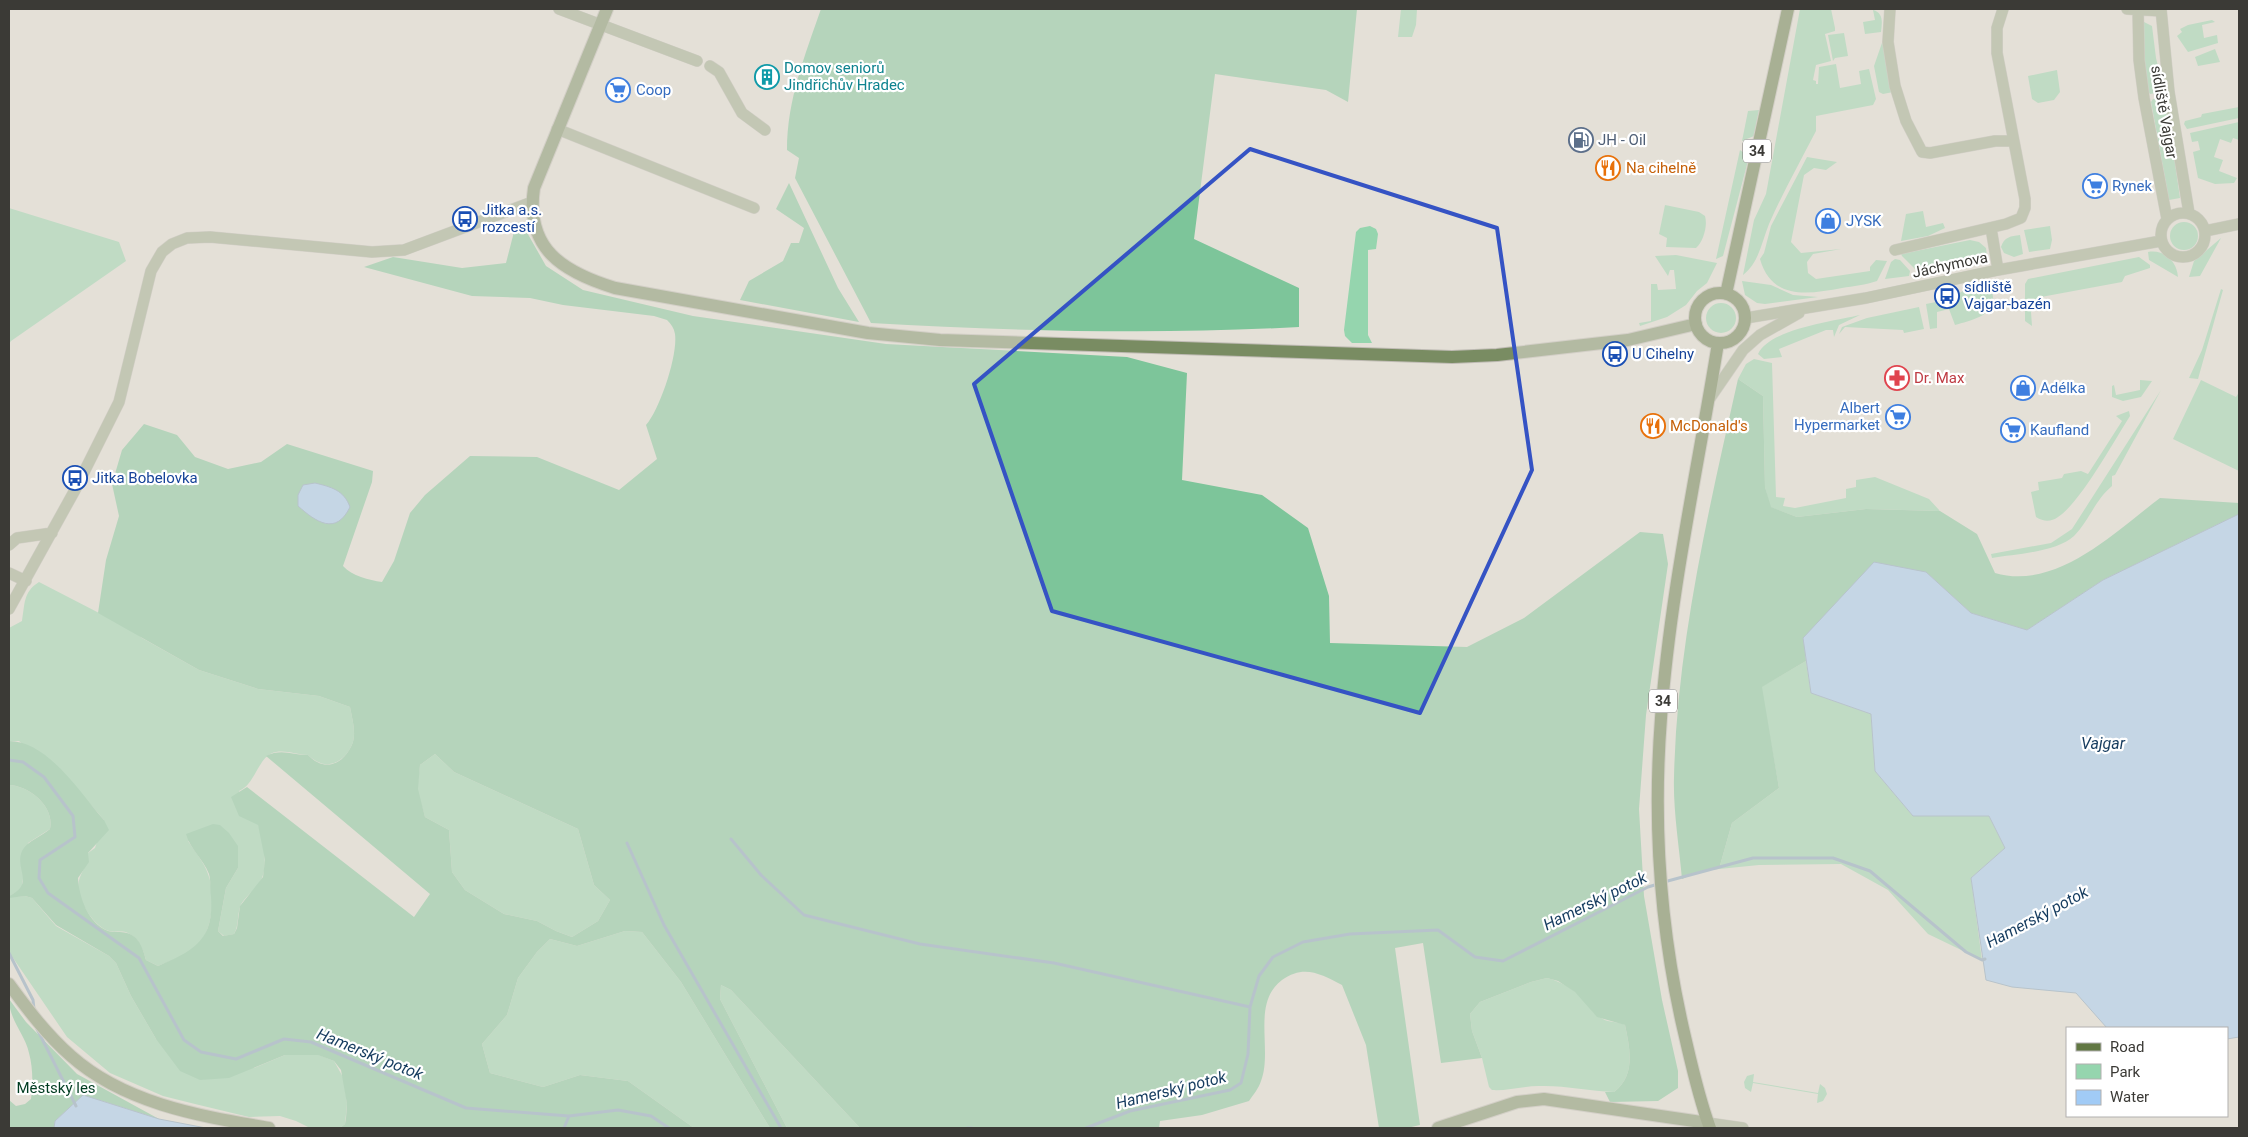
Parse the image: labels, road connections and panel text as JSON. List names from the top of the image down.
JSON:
{
  "streets": {
    "main road": ["34"],
    "street": ["sídliště Vajgar", "Jáchymova"]
  },
  "crossings": [
    ["sídliště Vajgar", "Jáchymova"],
    ["34", "Jáchymova"]
  ],
  "water": ["Vajgar", "Hamerský potok"],
  "parks": ["Městský les"],
  "places": {
    "building": ["Domov seniorů Jindřichův Hradec"],
    "supermarket": [
      "Coop",
      "Rynek",
      "Albert Hypermarket",
      "Kaufland"
    ],
    "fuel station": ["JH - Oil"],
    "restaurant": ["Na cihelně", "McDonald's"],
    "bus stop": [
      "Jitka a.s. rozcestí",
      "sídliště Vajgar-bazén",
      "U Cihelny",
      "Jitka Bobelovka"
    ],
    "shop": ["JYSK", "Adélka"],
    "pharmacy": ["Dr. Max"]
  },
  "legend": ["Road", "Park", "Water"]
}
